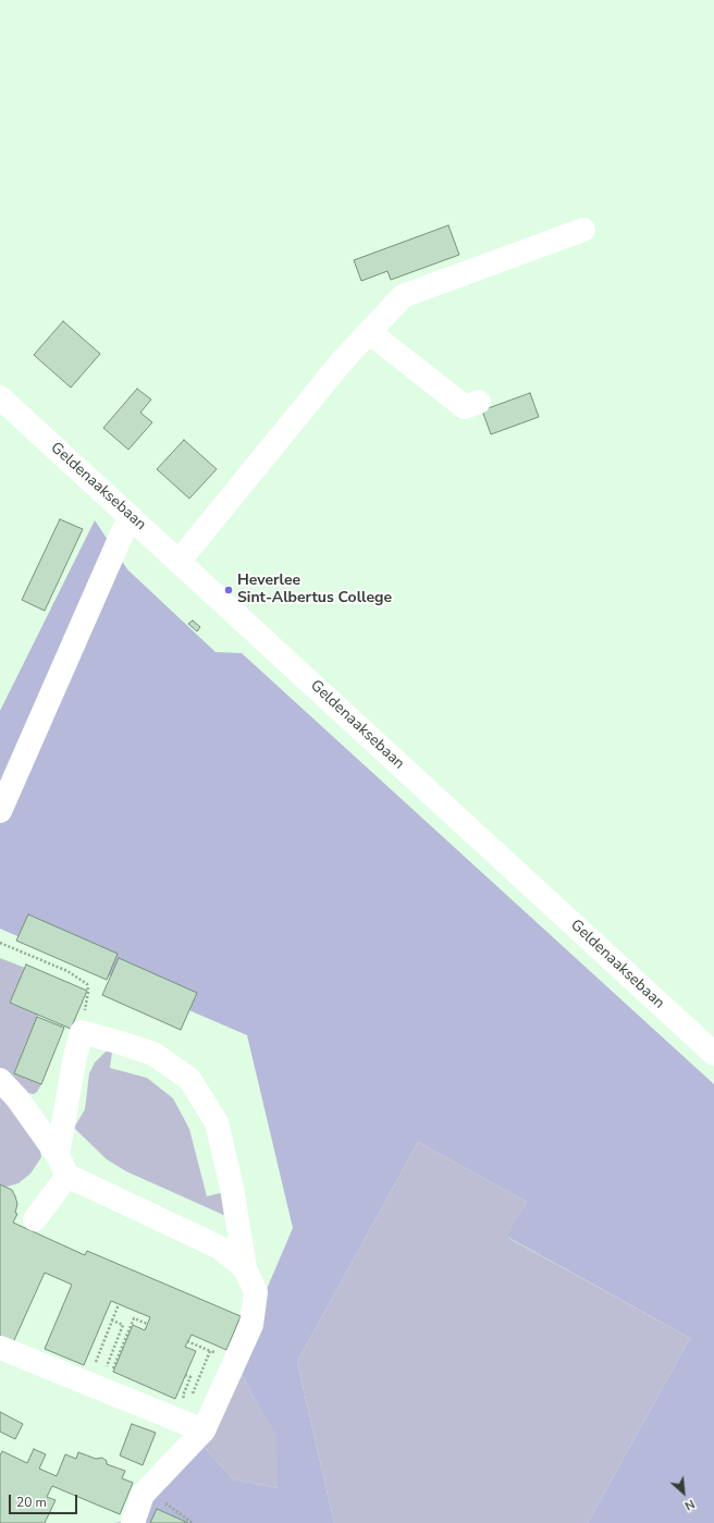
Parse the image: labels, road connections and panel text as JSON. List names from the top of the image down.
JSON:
{
  "streets": {
    "street": ["Geldenaaksebaan"]
  },
  "places": ["Heverlee Sint-Albertus College"],
  "scale_bar": "20 m",
  "north": "bottom right"
}
